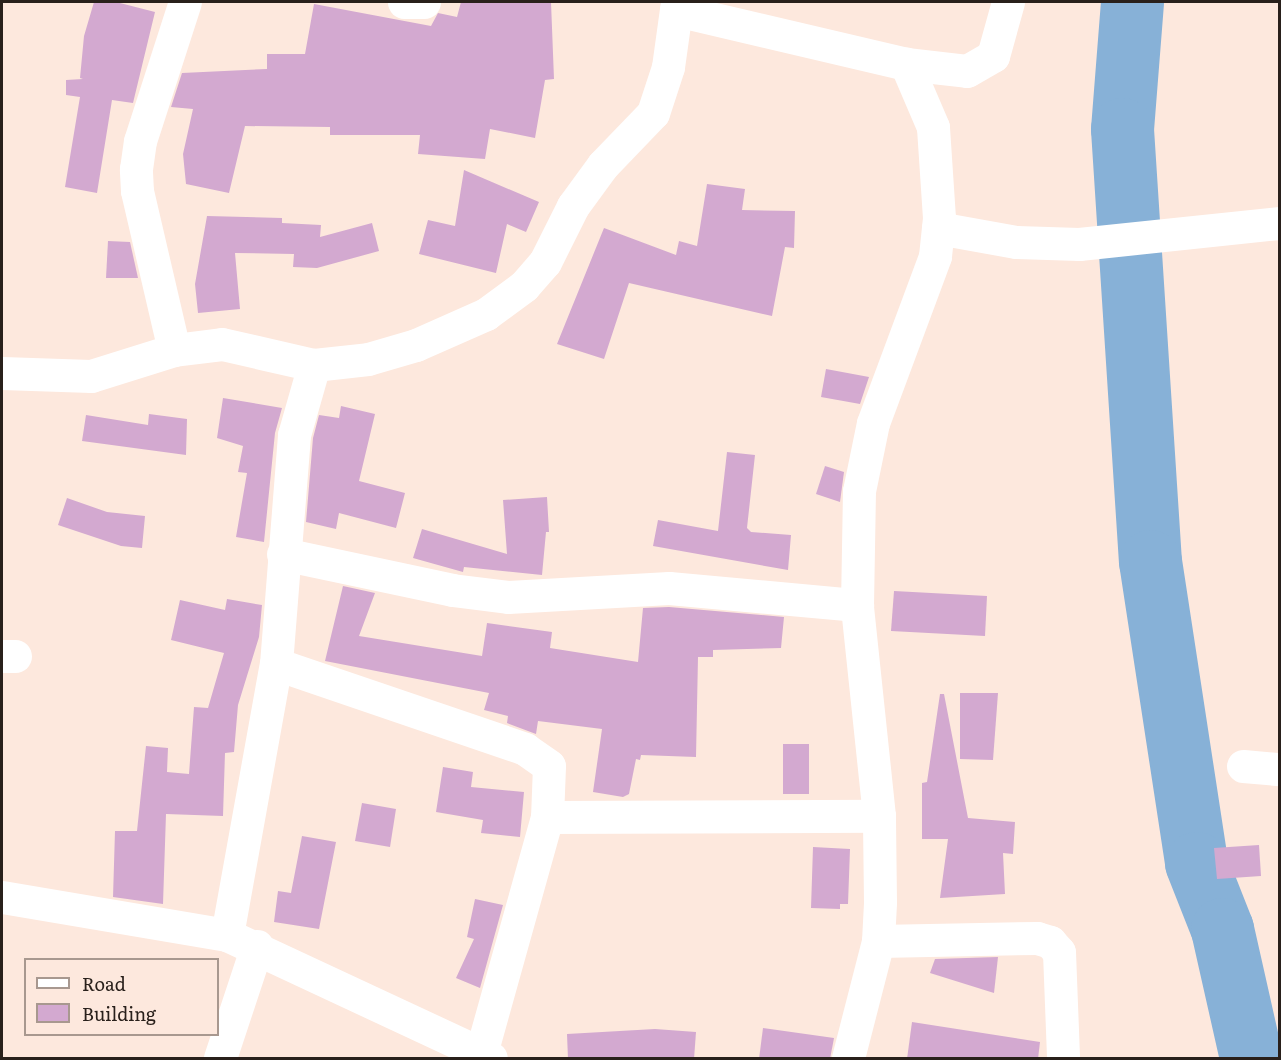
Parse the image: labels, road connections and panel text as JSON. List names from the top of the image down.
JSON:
{
  "legend": ["Road", "Building"]
}
